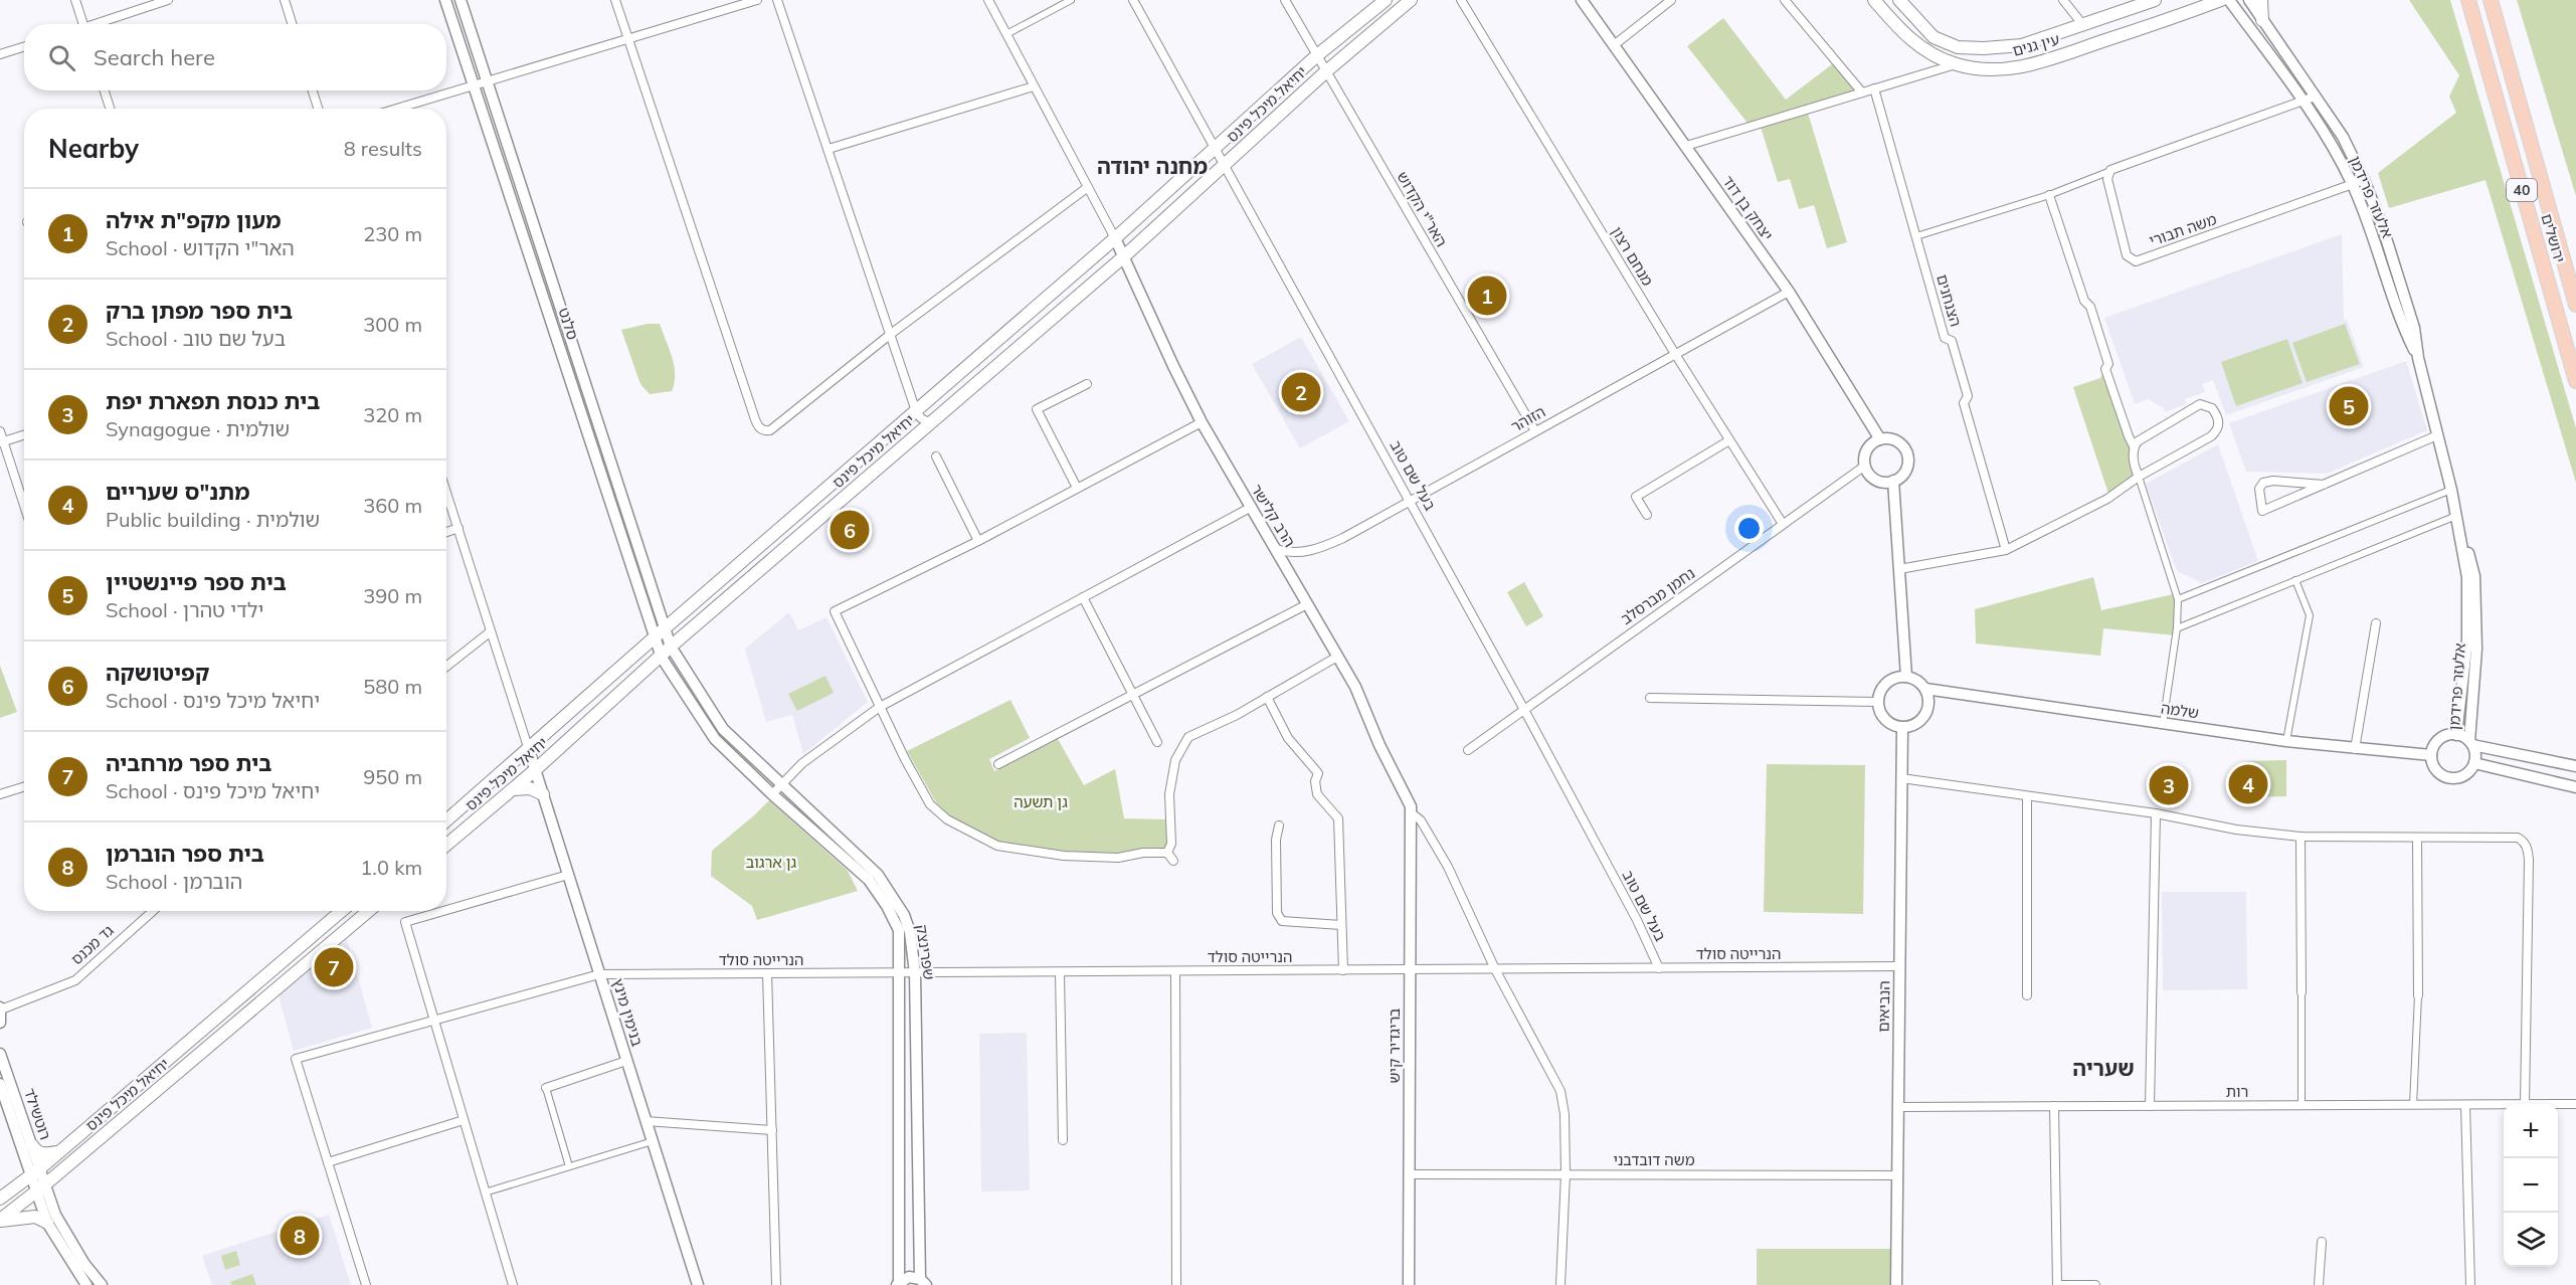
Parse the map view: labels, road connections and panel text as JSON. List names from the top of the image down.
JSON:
{
  "streets": {
    "highway": ["40", "ירושלים"],
    "main road": ["עין גנים", "יחיאל מיכל פינס"],
    "street": [
      "אלעזר פרידמן",
      "יצחק בן דוד",
      "האר\"י הקדוש",
      "משה תבורי",
      "מנחם רצון",
      "הצנחנים",
      "סלנט",
      "הזוהר",
      "בעל שם טוב",
      "הרב קלישר",
      "נחמן מברסלב",
      "שלמה",
      "גד מכנס",
      "שפרינצק",
      "הנרייטה סולד",
      "הנביאים",
      "בנימין מינץ",
      "בריגדיר קיש",
      "רות",
      "רוטשילד",
      "משה דובדבני"
    ]
  },
  "crossings": [
    ["יחיאל מיכל פינס", "האר\"י הקדוש"],
    ["יחיאל מיכל פינס", "סלנט"],
    ["יחיאל מיכל פינס", "בעל שם טוב"],
    ["יחיאל מיכל פינס", "הרב קלישר"],
    ["יחיאל מיכל פינס", "שפרינצק"],
    ["יחיאל מיכל פינס", "בנימין מינץ"],
    ["יחיאל מיכל פינס", "רוטשילד"],
    ["אלעזר פרידמן", "משה תבורי"],
    ["אלעזר פרידמן", "שלמה"],
    ["יצחק בן דוד", "הזוהר"],
    ["יצחק בן דוד", "נחמן מברסלב"],
    ["האר\"י הקדוש", "הזוהר"],
    ["מנחם רצון", "הזוהר"],
    ["מנחם רצון", "נחמן מברסלב"],
    ["סלנט", "שפרינצק"],
    ["הזוהר", "בעל שם טוב"],
    ["הזוהר", "הרב קלישר"],
    ["בעל שם טוב", "נחמן מברסלב"],
    ["בעל שם טוב", "הנרייטה סולד"],
    ["הרב קלישר", "בריגדיר קיש"],
    ["שלמה", "הנביאים"],
    ["שפרינצק", "הנרייטה סולד"],
    ["הנרייטה סולד", "הנביאים"],
    ["הנרייטה סולד", "בנימין מינץ"],
    ["הנרייטה סולד", "בריגדיר קיש"],
    ["הנביאים", "רות"],
    ["הנביאים", "משה דובדבני"],
    ["בריגדיר קיש", "משה דובדבני"]
  ],
  "districts": ["מחנה יהודה", "שעריה"],
  "parks": ["גן תשעה", "גן ארגוב"],
  "page": {
    "search": "Search here",
    "heading": ["Nearby", "8 results"],
    "list": [
      {
        "mark": "1",
        "name": "מעון מקפ\"ת אילה",
        "note": "School · האר\"י הקדוש",
        "value": "230 m"
      },
      {
        "mark": "2",
        "name": "בית ספר מפתן ברק",
        "note": "School · בעל שם טוב",
        "value": "300 m"
      },
      {
        "mark": "3",
        "name": "בית כנסת תפארת יפת",
        "note": "Synagogue · שולמית",
        "value": "320 m"
      },
      {
        "mark": "4",
        "name": "מתנ\"ס שעריים",
        "note": "Public building · שולמית",
        "value": "360 m"
      },
      {
        "mark": "5",
        "name": "בית ספר פיינשטיין",
        "note": "School · ילדי טהרן",
        "value": "390 m"
      },
      {
        "mark": "6",
        "name": "קפיטושקה",
        "note": "School · יחיאל מיכל פינס",
        "value": "580 m"
      },
      {
        "mark": "7",
        "name": "בית ספר מרחביה",
        "note": "School · יחיאל מיכל פינס",
        "value": "950 m"
      },
      {
        "mark": "8",
        "name": "בית ספר הוברמן",
        "note": "School · הוברמן",
        "value": "1.0 km"
      }
    ],
    "pins": [
      "1",
      "2",
      "5",
      "6",
      "4",
      "3",
      "7",
      "8"
    ],
    "map_buttons": ["+", "−"]
  }
}
